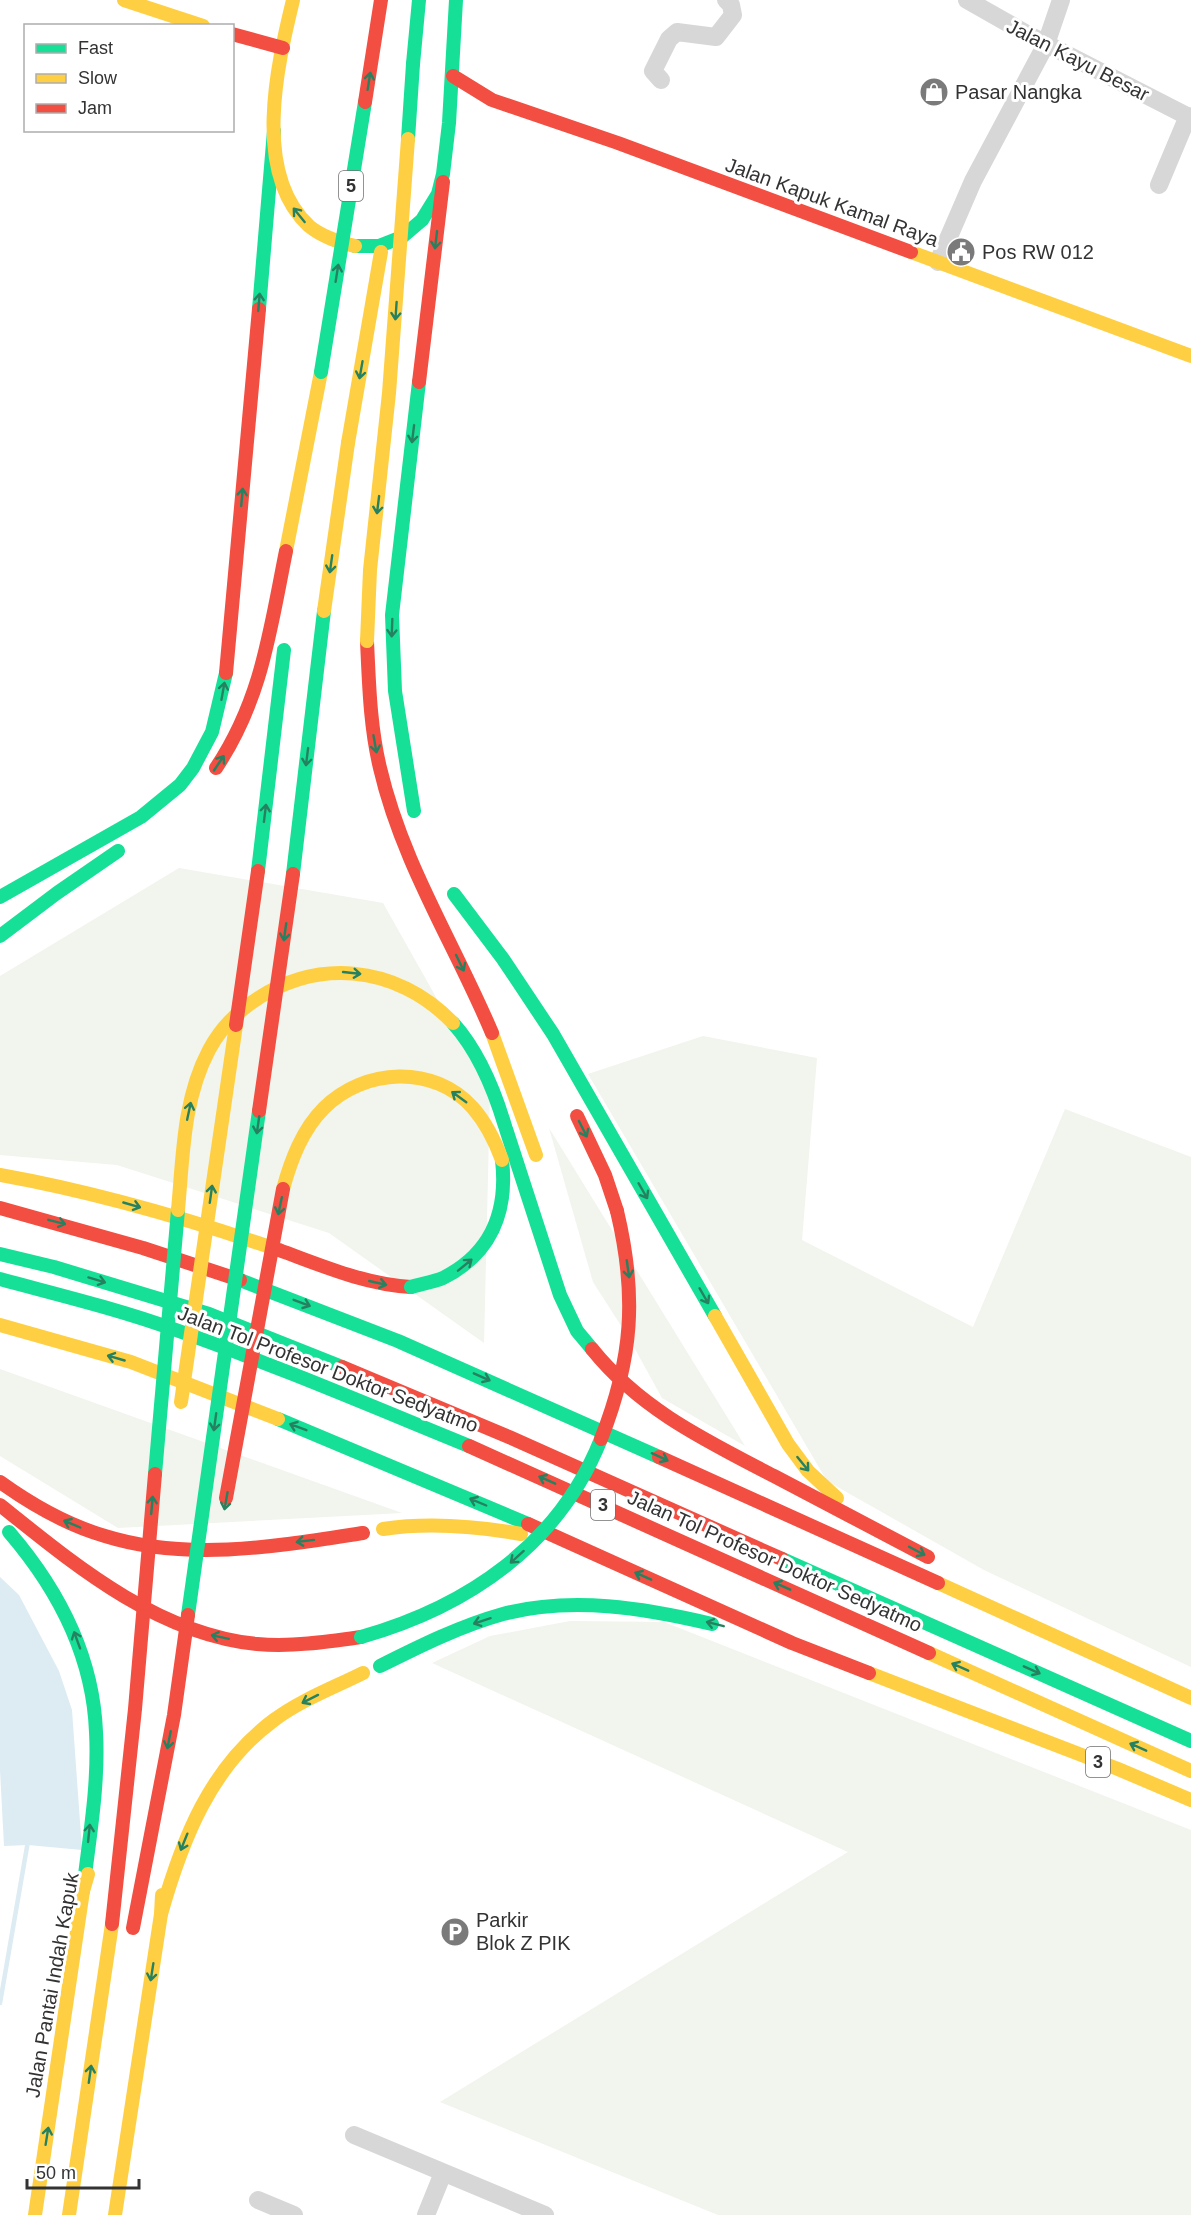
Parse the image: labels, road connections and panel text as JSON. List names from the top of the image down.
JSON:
{
  "streets": {
    "main road": [
      "5",
      "Jalan Kapuk Kamal Raya",
      "Jalan Tol Profesor Doktor Sedyatmo",
      "3",
      "Jalan Pantai Indah Kapuk"
    ],
    "street": ["Jalan Kayu Besar"]
  },
  "places": {
    "shop": ["Pasar Nangka"],
    "public building": ["Pos RW 012"],
    "parking": ["Parkir Blok Z PIK"]
  },
  "legend": ["Fast", "Slow", "Jam"],
  "scale_bar": "50 m"
}
